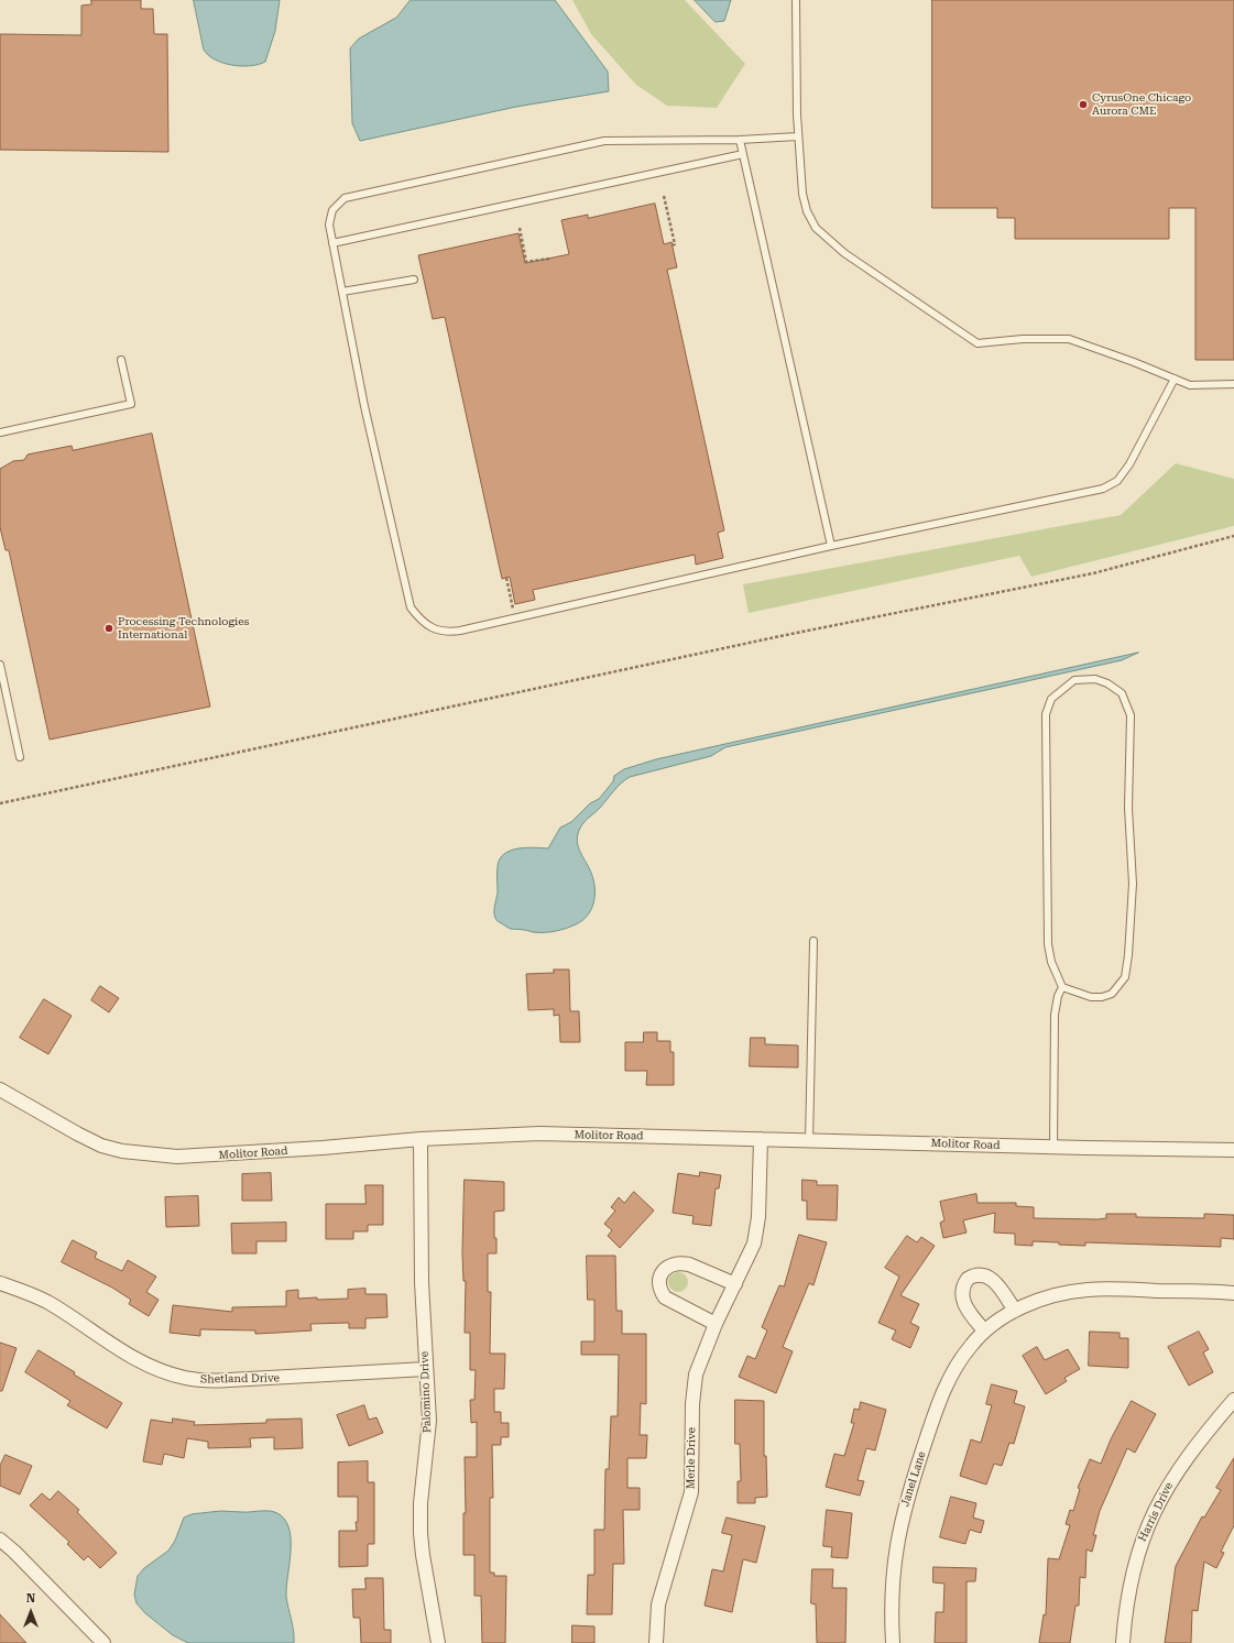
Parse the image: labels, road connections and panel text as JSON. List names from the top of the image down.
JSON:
{
  "streets": {
    "street": [
      "Molitor Road",
      "Shetland Drive",
      "Palomino Drive",
      "Merle Drive",
      "Janel Lane",
      "Harris Drive"
    ]
  },
  "crossings": [
    ["Molitor Road", "Palomino Drive"],
    ["Molitor Road", "Merle Drive"],
    ["Shetland Drive", "Palomino Drive"]
  ],
  "places": ["CyrusOne Chicago Aurora CME", "Processing Technologies International"],
  "north": "top"
}
